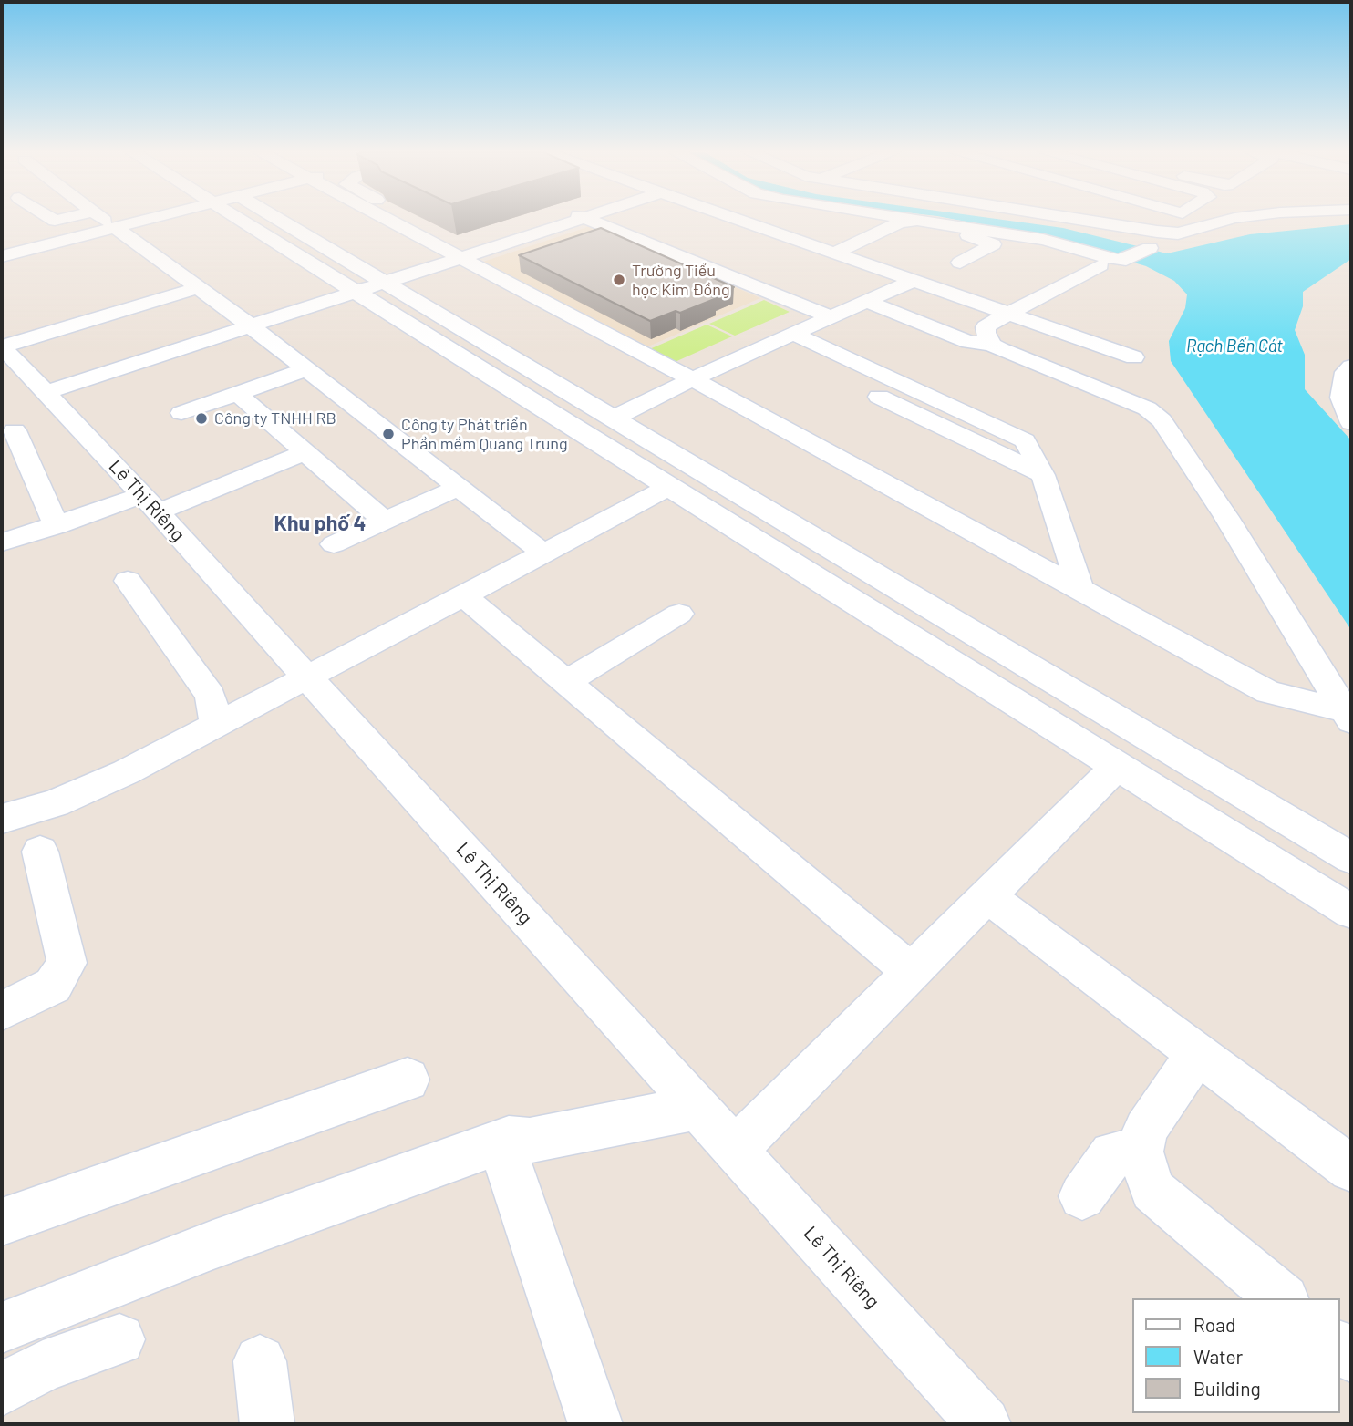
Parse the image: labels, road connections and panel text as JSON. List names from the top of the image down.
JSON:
{
  "streets": {
    "street": ["Lê Thị Riêng"]
  },
  "districts": ["Khu phố 4"],
  "water": ["Rạch Bến Cát"],
  "places": ["Trường Tiểu học Kim Đồng", "Công ty TNHH RB", "Công ty Phát triển Phần mềm Quang Trung"],
  "legend": ["Road", "Water", "Building"]
}
